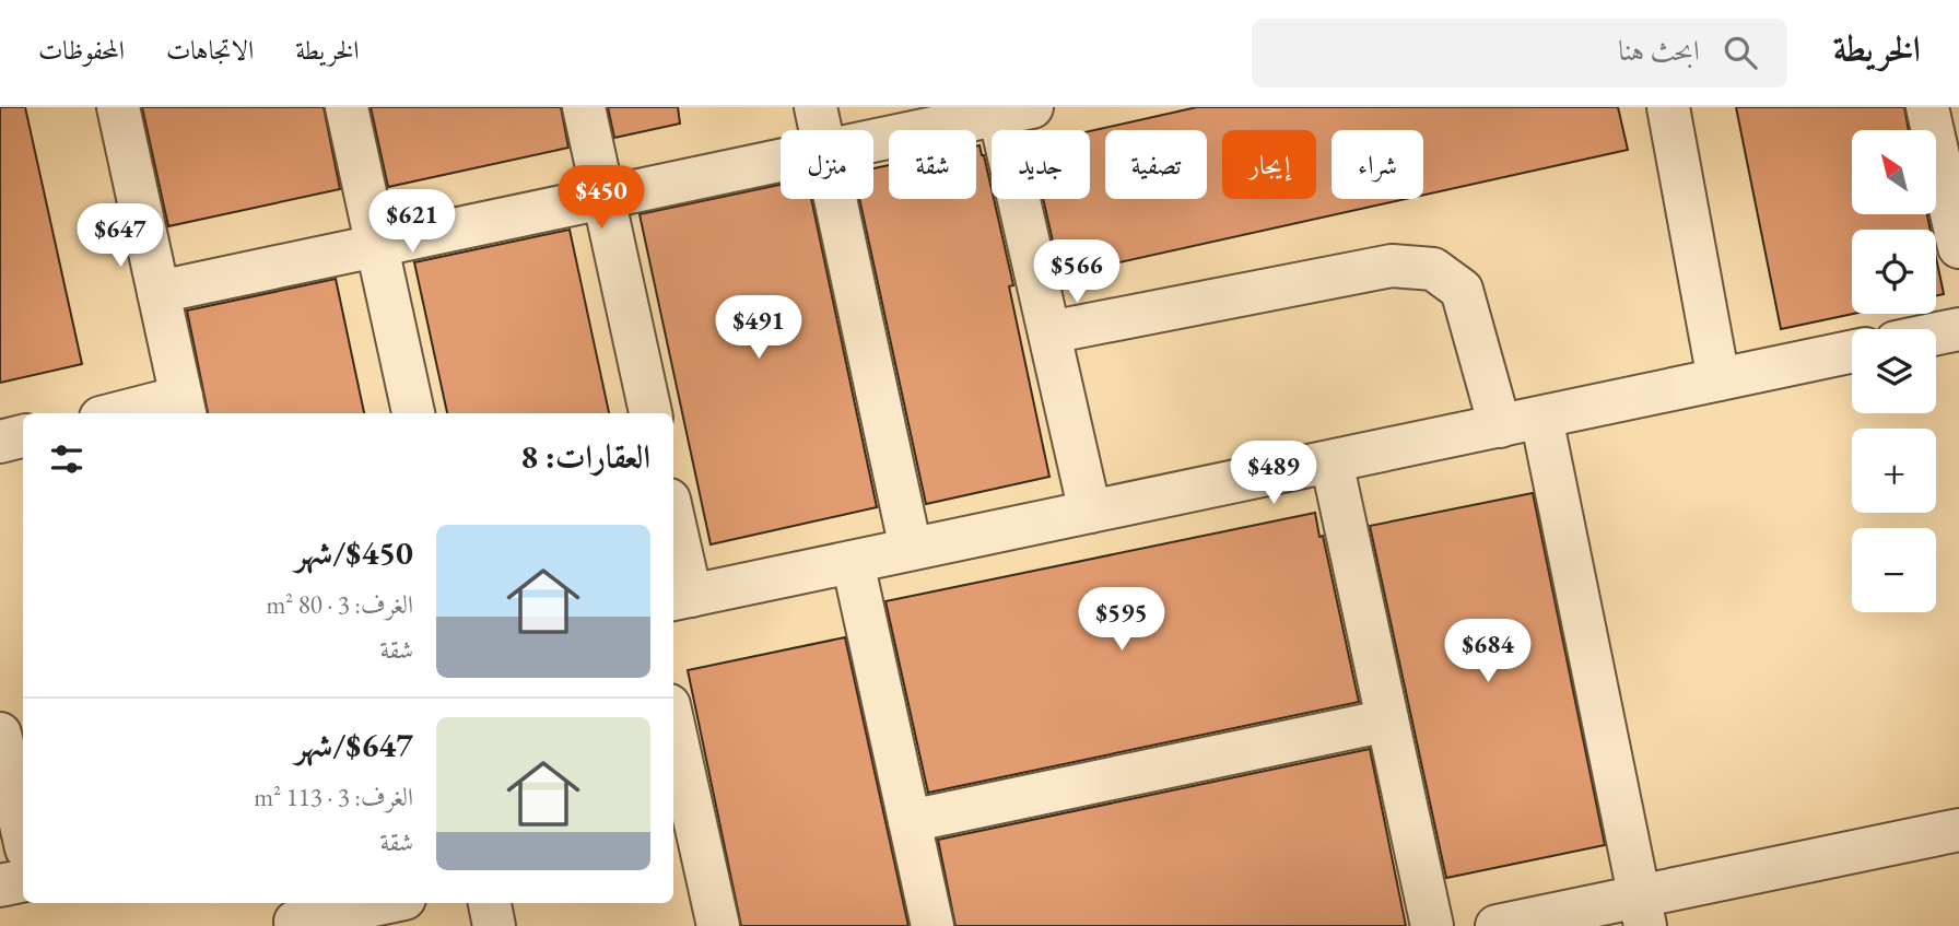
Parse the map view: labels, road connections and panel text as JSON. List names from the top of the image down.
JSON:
{
  "north": "top left",
  "page": {
    "header": "الخريطة",
    "search": "ابحث هنا",
    "nav": ["الخريطة", "الاتجاهات", "المحفوظات"],
    "map_buttons": ["+", "−"],
    "chip": [
      "شراء",
      "إيجار",
      "تصفية",
      "جديد",
      "شقة",
      "منزل"
    ],
    "price": [
      "$450",
      "$621",
      "$647",
      "$566",
      "$491",
      "$489",
      "$595",
      "$684"
    ],
    "heading": "العقارات: 8",
    "list": [
      {
        "name": "$450/شهر",
        "note": "الغرف: 3 · 80 m² · شقة"
      },
      {
        "name": "$647/شهر",
        "note": "الغرف: 3 · 113 m² · شقة"
      }
    ]
  }
}
